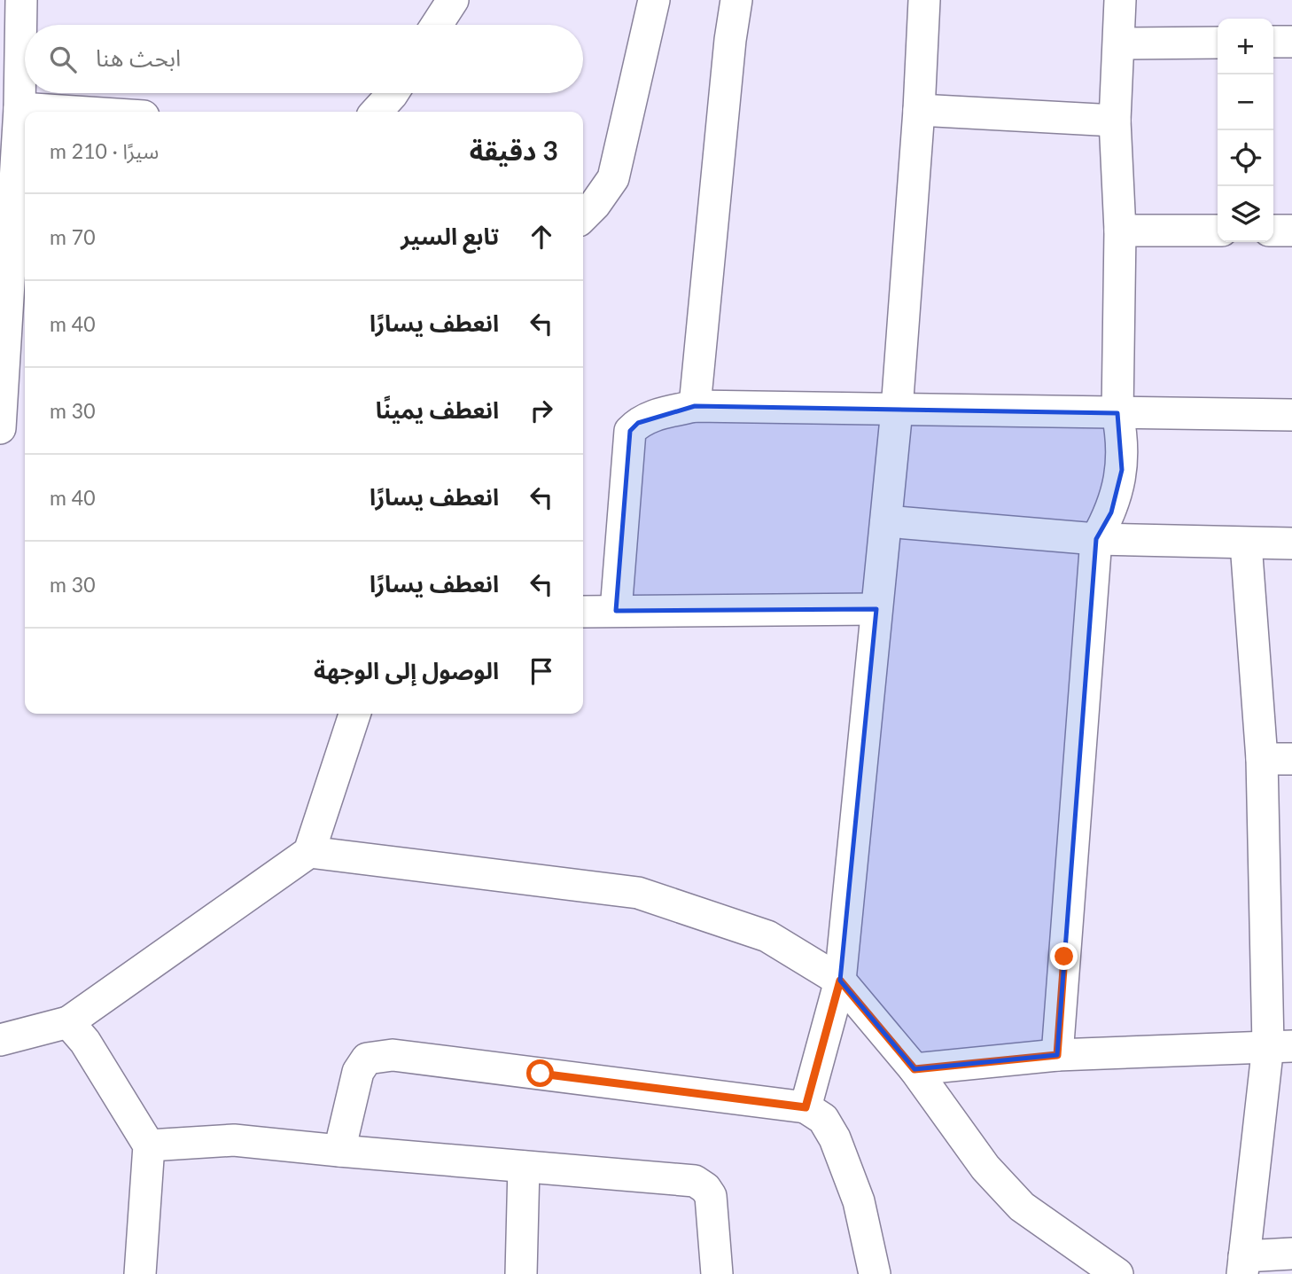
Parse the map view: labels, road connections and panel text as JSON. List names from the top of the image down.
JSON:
{
  "page": {
    "map_buttons": ["+", "−"],
    "search": "ابحث هنا",
    "heading": ["3 دقيقة", "سيرًا · 210 m"],
    "list": [
      ["تابع السير", "70 m"],
      ["انعطف يسارًا", "40 m"],
      ["انعطف يمينًا", "30 m"],
      ["انعطف يسارًا", "40 m"],
      ["انعطف يسارًا", "30 m"],
      "الوصول إلى الوجهة"
    ]
  }
}
